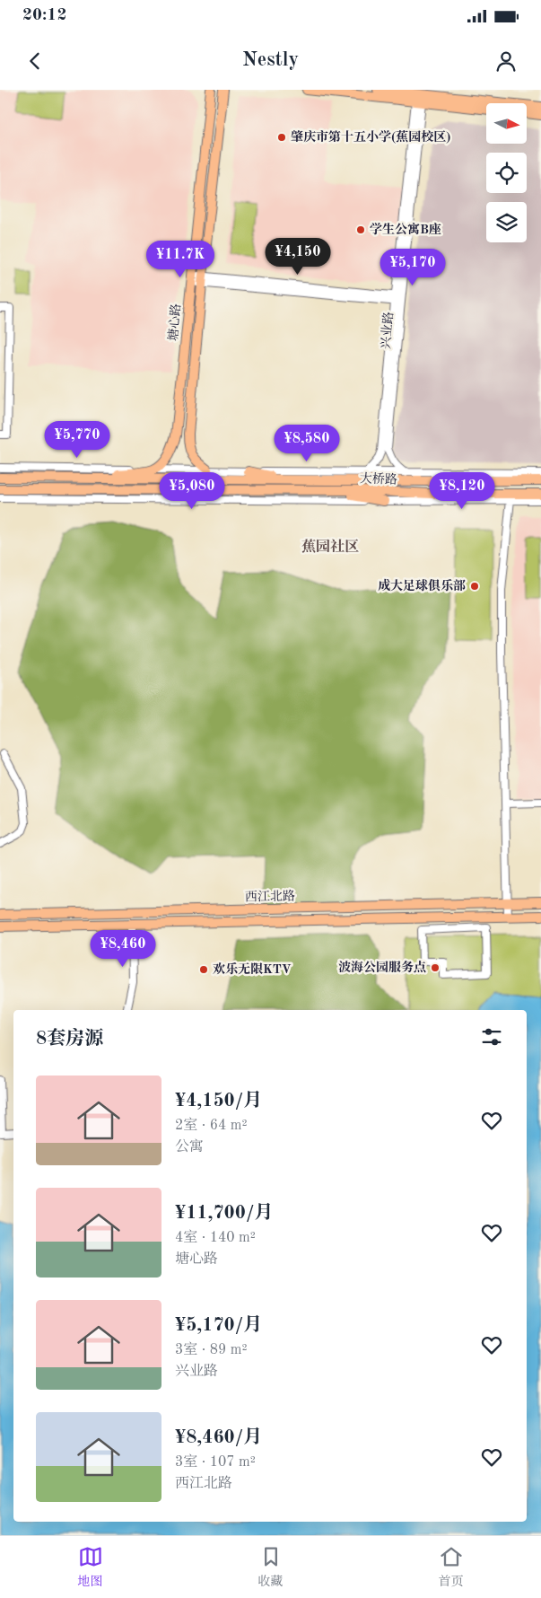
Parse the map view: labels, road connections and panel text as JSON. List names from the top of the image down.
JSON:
{
  "streets": {
    "main road": ["塘心路", "大桥路", "西江北路"],
    "street": ["兴业路"]
  },
  "districts": ["蕉园社区"],
  "places": [
    "肇庆市第十五小学(蕉园校区)",
    "学生公寓B座",
    "成大足球俱乐部",
    "波海公园服务点",
    "欢乐无限KTV"
  ],
  "north": "right",
  "page": {
    "status": "20:12",
    "header": "Nestly",
    "price": [
      "¥4,150",
      "¥11.7K",
      "¥5,170",
      "¥5,770",
      "¥8,580",
      "¥5,080",
      "¥8,120",
      "¥8,460"
    ],
    "heading": "8套房源",
    "list": [
      {
        "name": "¥4,150/月",
        "note": "2室 · 64 m² · 公寓"
      },
      {
        "name": "¥11,700/月",
        "note": "4室 · 140 m² · 塘心路"
      },
      {
        "name": "¥5,170/月",
        "note": "3室 · 89 m² · 兴业路"
      },
      {
        "name": "¥8,460/月",
        "note": "3室 · 107 m² · 西江北路"
      }
    ],
    "tabs": ["地图", "收藏", "首页"]
  }
}
